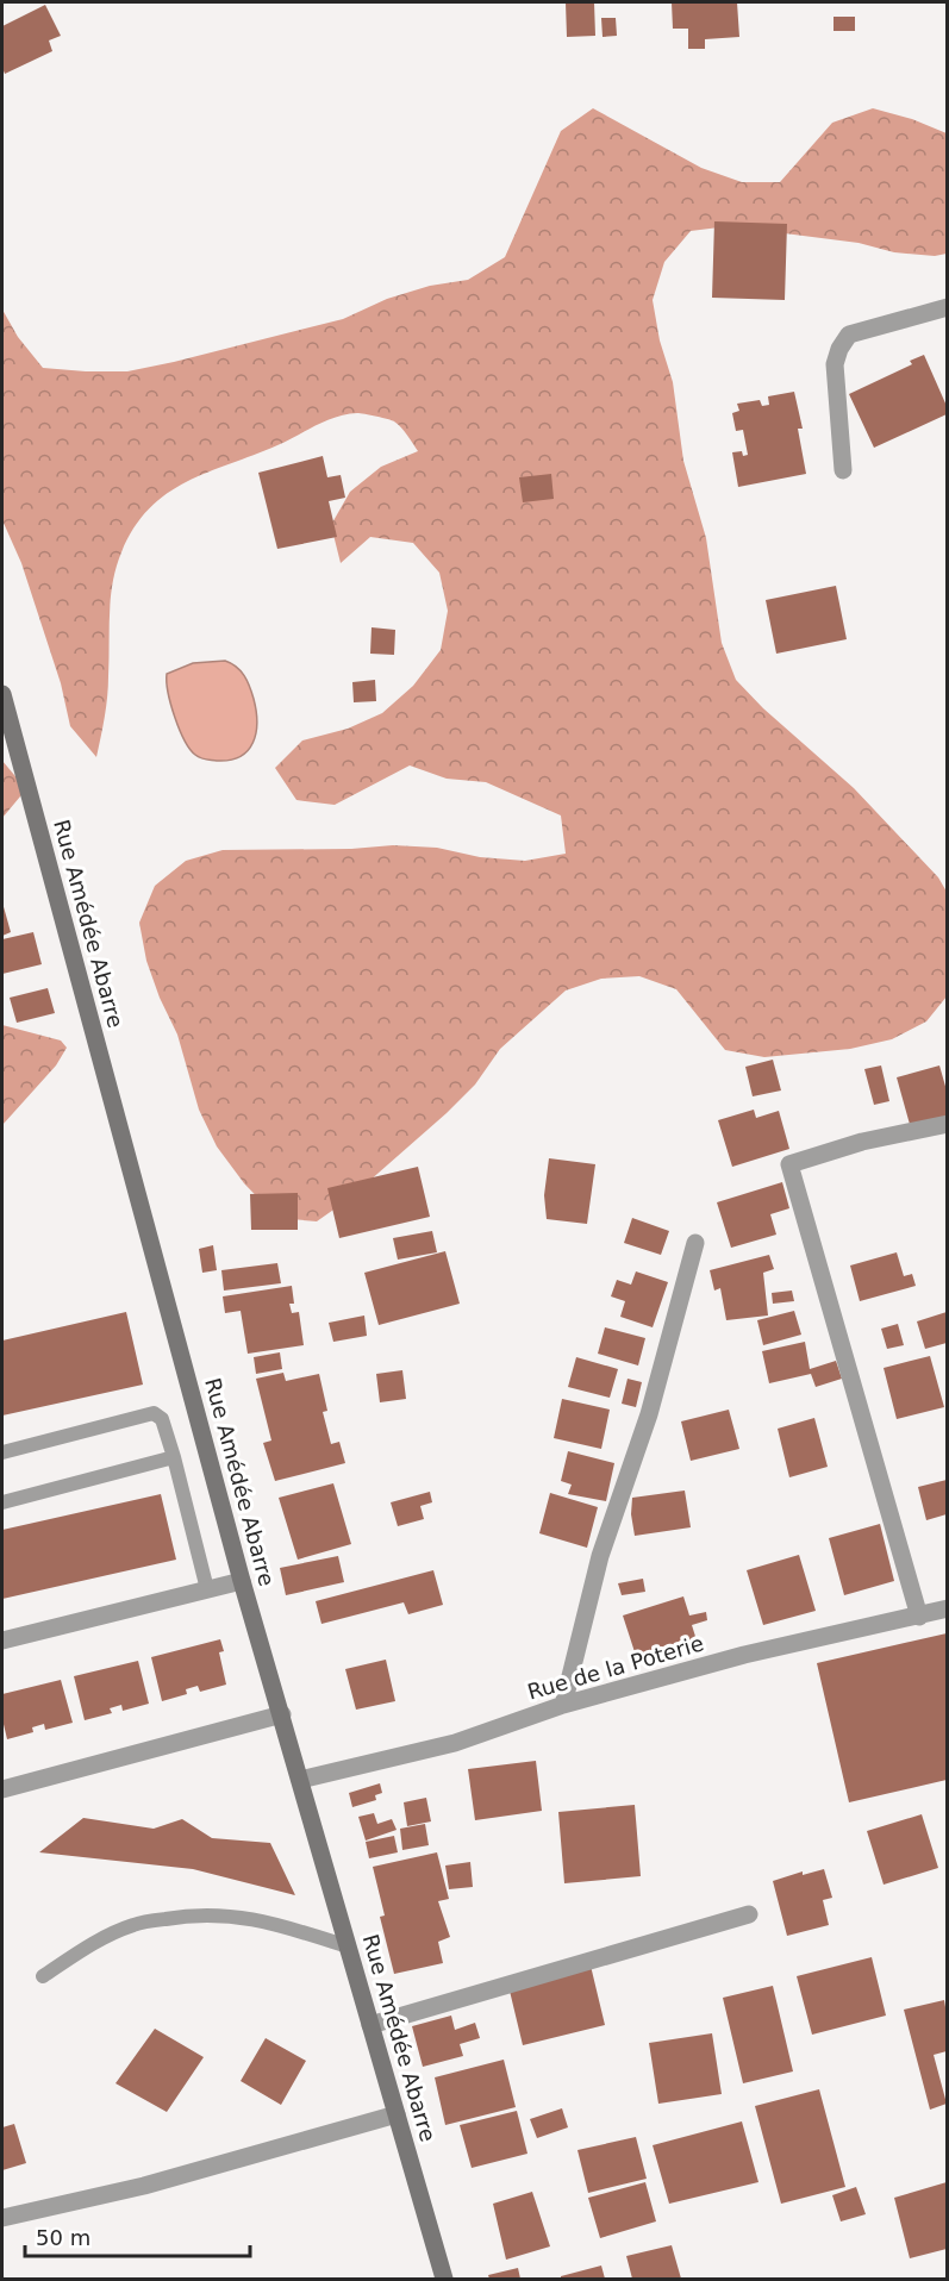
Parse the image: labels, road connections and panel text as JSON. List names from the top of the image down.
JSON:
{
  "streets": {
    "street": ["Rue Amédée Abarre", "Rue de la Poterie"]
  },
  "crossings": [
    ["Rue Amédée Abarre", "Rue de la Poterie"]
  ],
  "scale_bar": "50 m"
}
